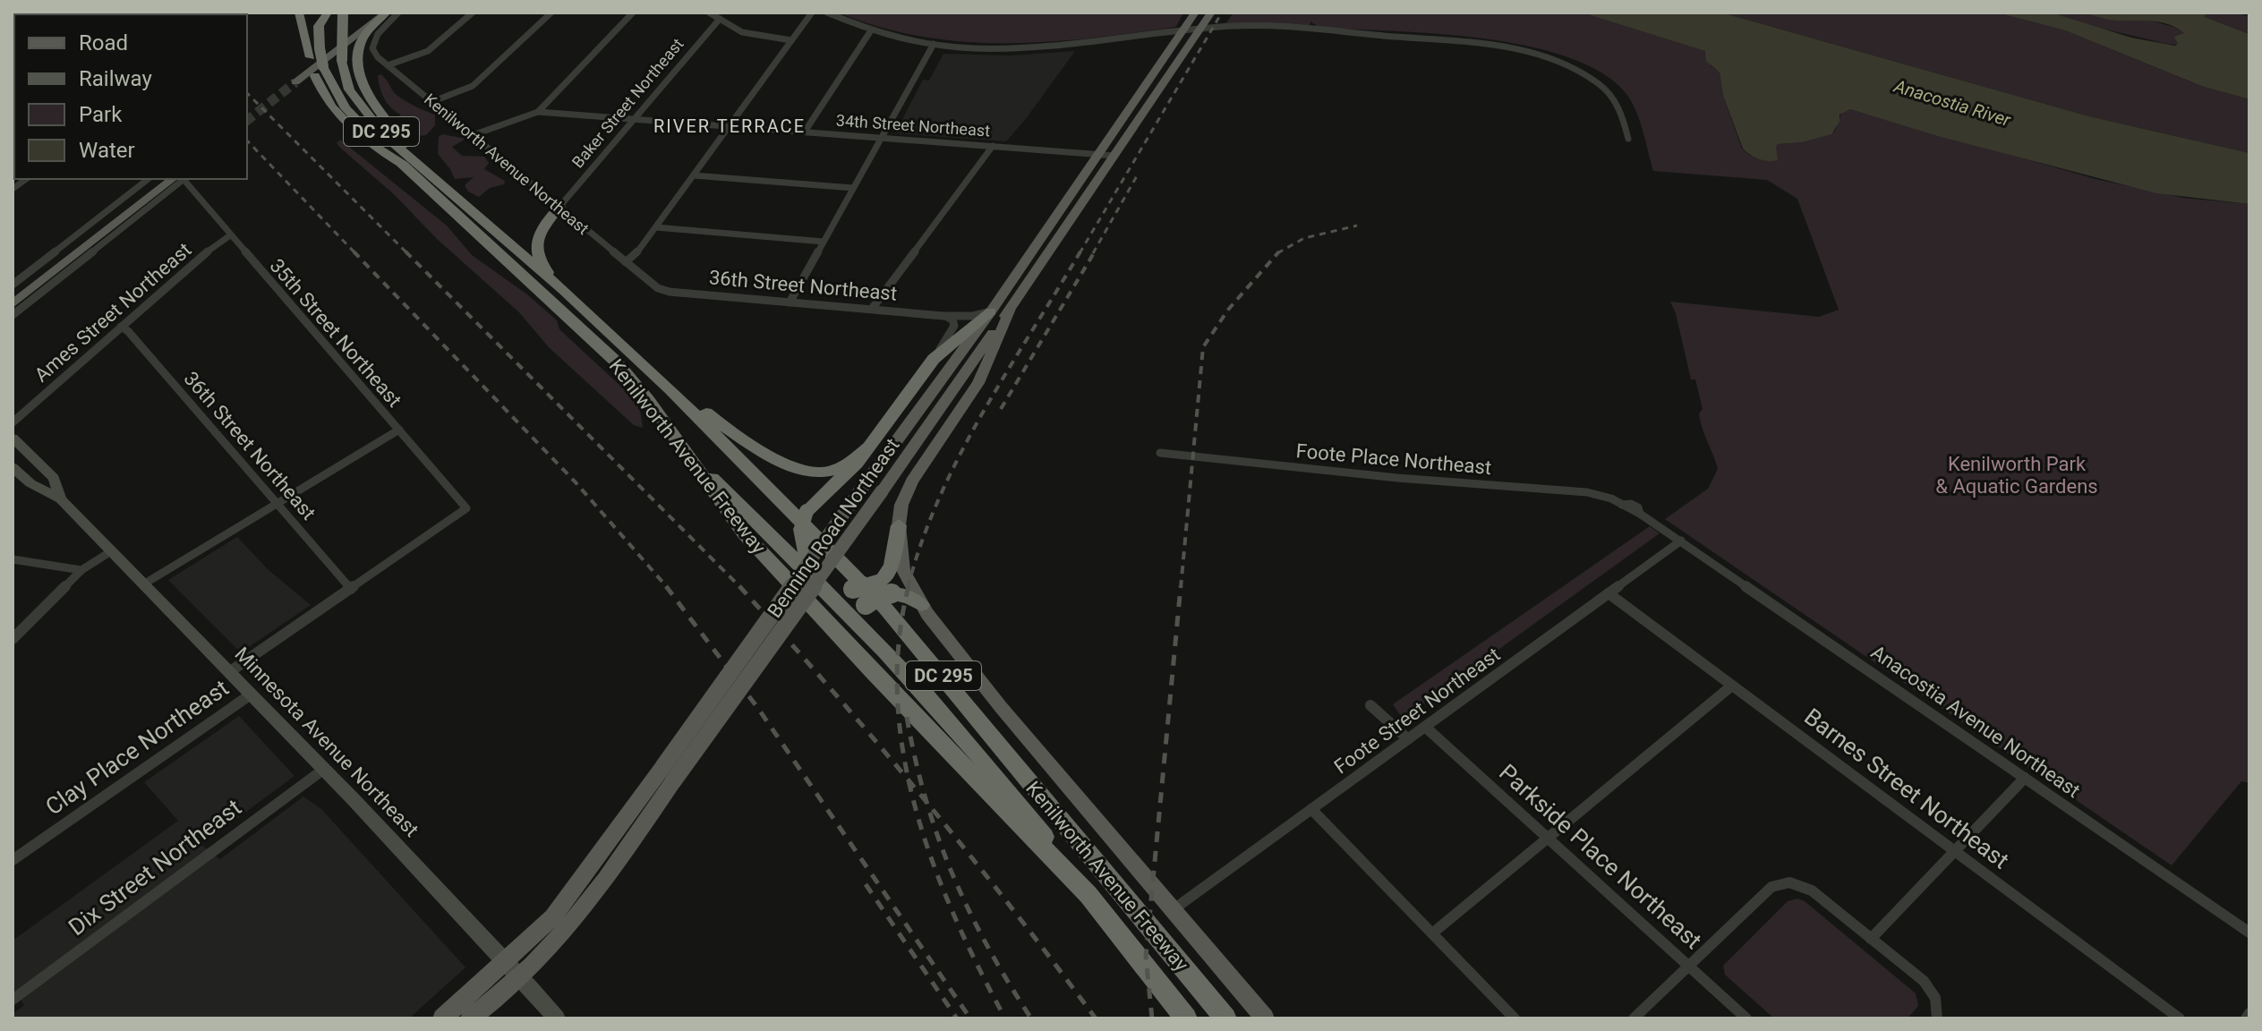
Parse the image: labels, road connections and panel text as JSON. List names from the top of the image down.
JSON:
{
  "streets": {
    "highway": ["DC 295", "Kenilworth Avenue Freeway"],
    "main road": ["Benning Road Northeast", "Minnesota Avenue Northeast"],
    "street": [
      "Baker Street Northeast",
      "34th Street Northeast",
      "Kenilworth Avenue Northeast",
      "36th Street Northeast",
      "Ames Street Northeast",
      "35th Street Northeast",
      "Foote Place Northeast",
      "Foote Street Northeast",
      "Anacostia Avenue Northeast",
      "Clay Place Northeast",
      "Barnes Street Northeast",
      "Parkside Place Northeast",
      "Dix Street Northeast"
    ]
  },
  "crossings": [
    ["Baker Street Northeast", "34th Street Northeast"],
    ["Baker Street Northeast", "Kenilworth Avenue Northeast"],
    ["34th Street Northeast", "Benning Road Northeast"],
    ["DC 295", "Kenilworth Avenue Freeway"],
    ["Kenilworth Avenue Northeast", "36th Street Northeast"],
    ["36th Street Northeast", "Ames Street Northeast"],
    ["36th Street Northeast", "Benning Road Northeast"],
    ["36th Street Northeast", "Clay Place Northeast"],
    ["Ames Street Northeast", "35th Street Northeast"],
    ["35th Street Northeast", "Clay Place Northeast"],
    ["Foote Place Northeast", "Foote Street Northeast"],
    ["Foote Place Northeast", "Anacostia Avenue Northeast"],
    ["Benning Road Northeast", "Minnesota Avenue Northeast"],
    ["Foote Street Northeast", "Anacostia Avenue Northeast"],
    ["Foote Street Northeast", "Barnes Street Northeast"],
    ["Foote Street Northeast", "Parkside Place Northeast"],
    ["Minnesota Avenue Northeast", "Clay Place Northeast"],
    ["Minnesota Avenue Northeast", "Dix Street Northeast"]
  ],
  "districts": ["RIVER TERRACE"],
  "water": ["Anacostia River"],
  "parks": ["Kenilworth Park & Aquatic Gardens"],
  "legend": [
    "Road",
    "Railway",
    "Park",
    "Water"
  ]
}
